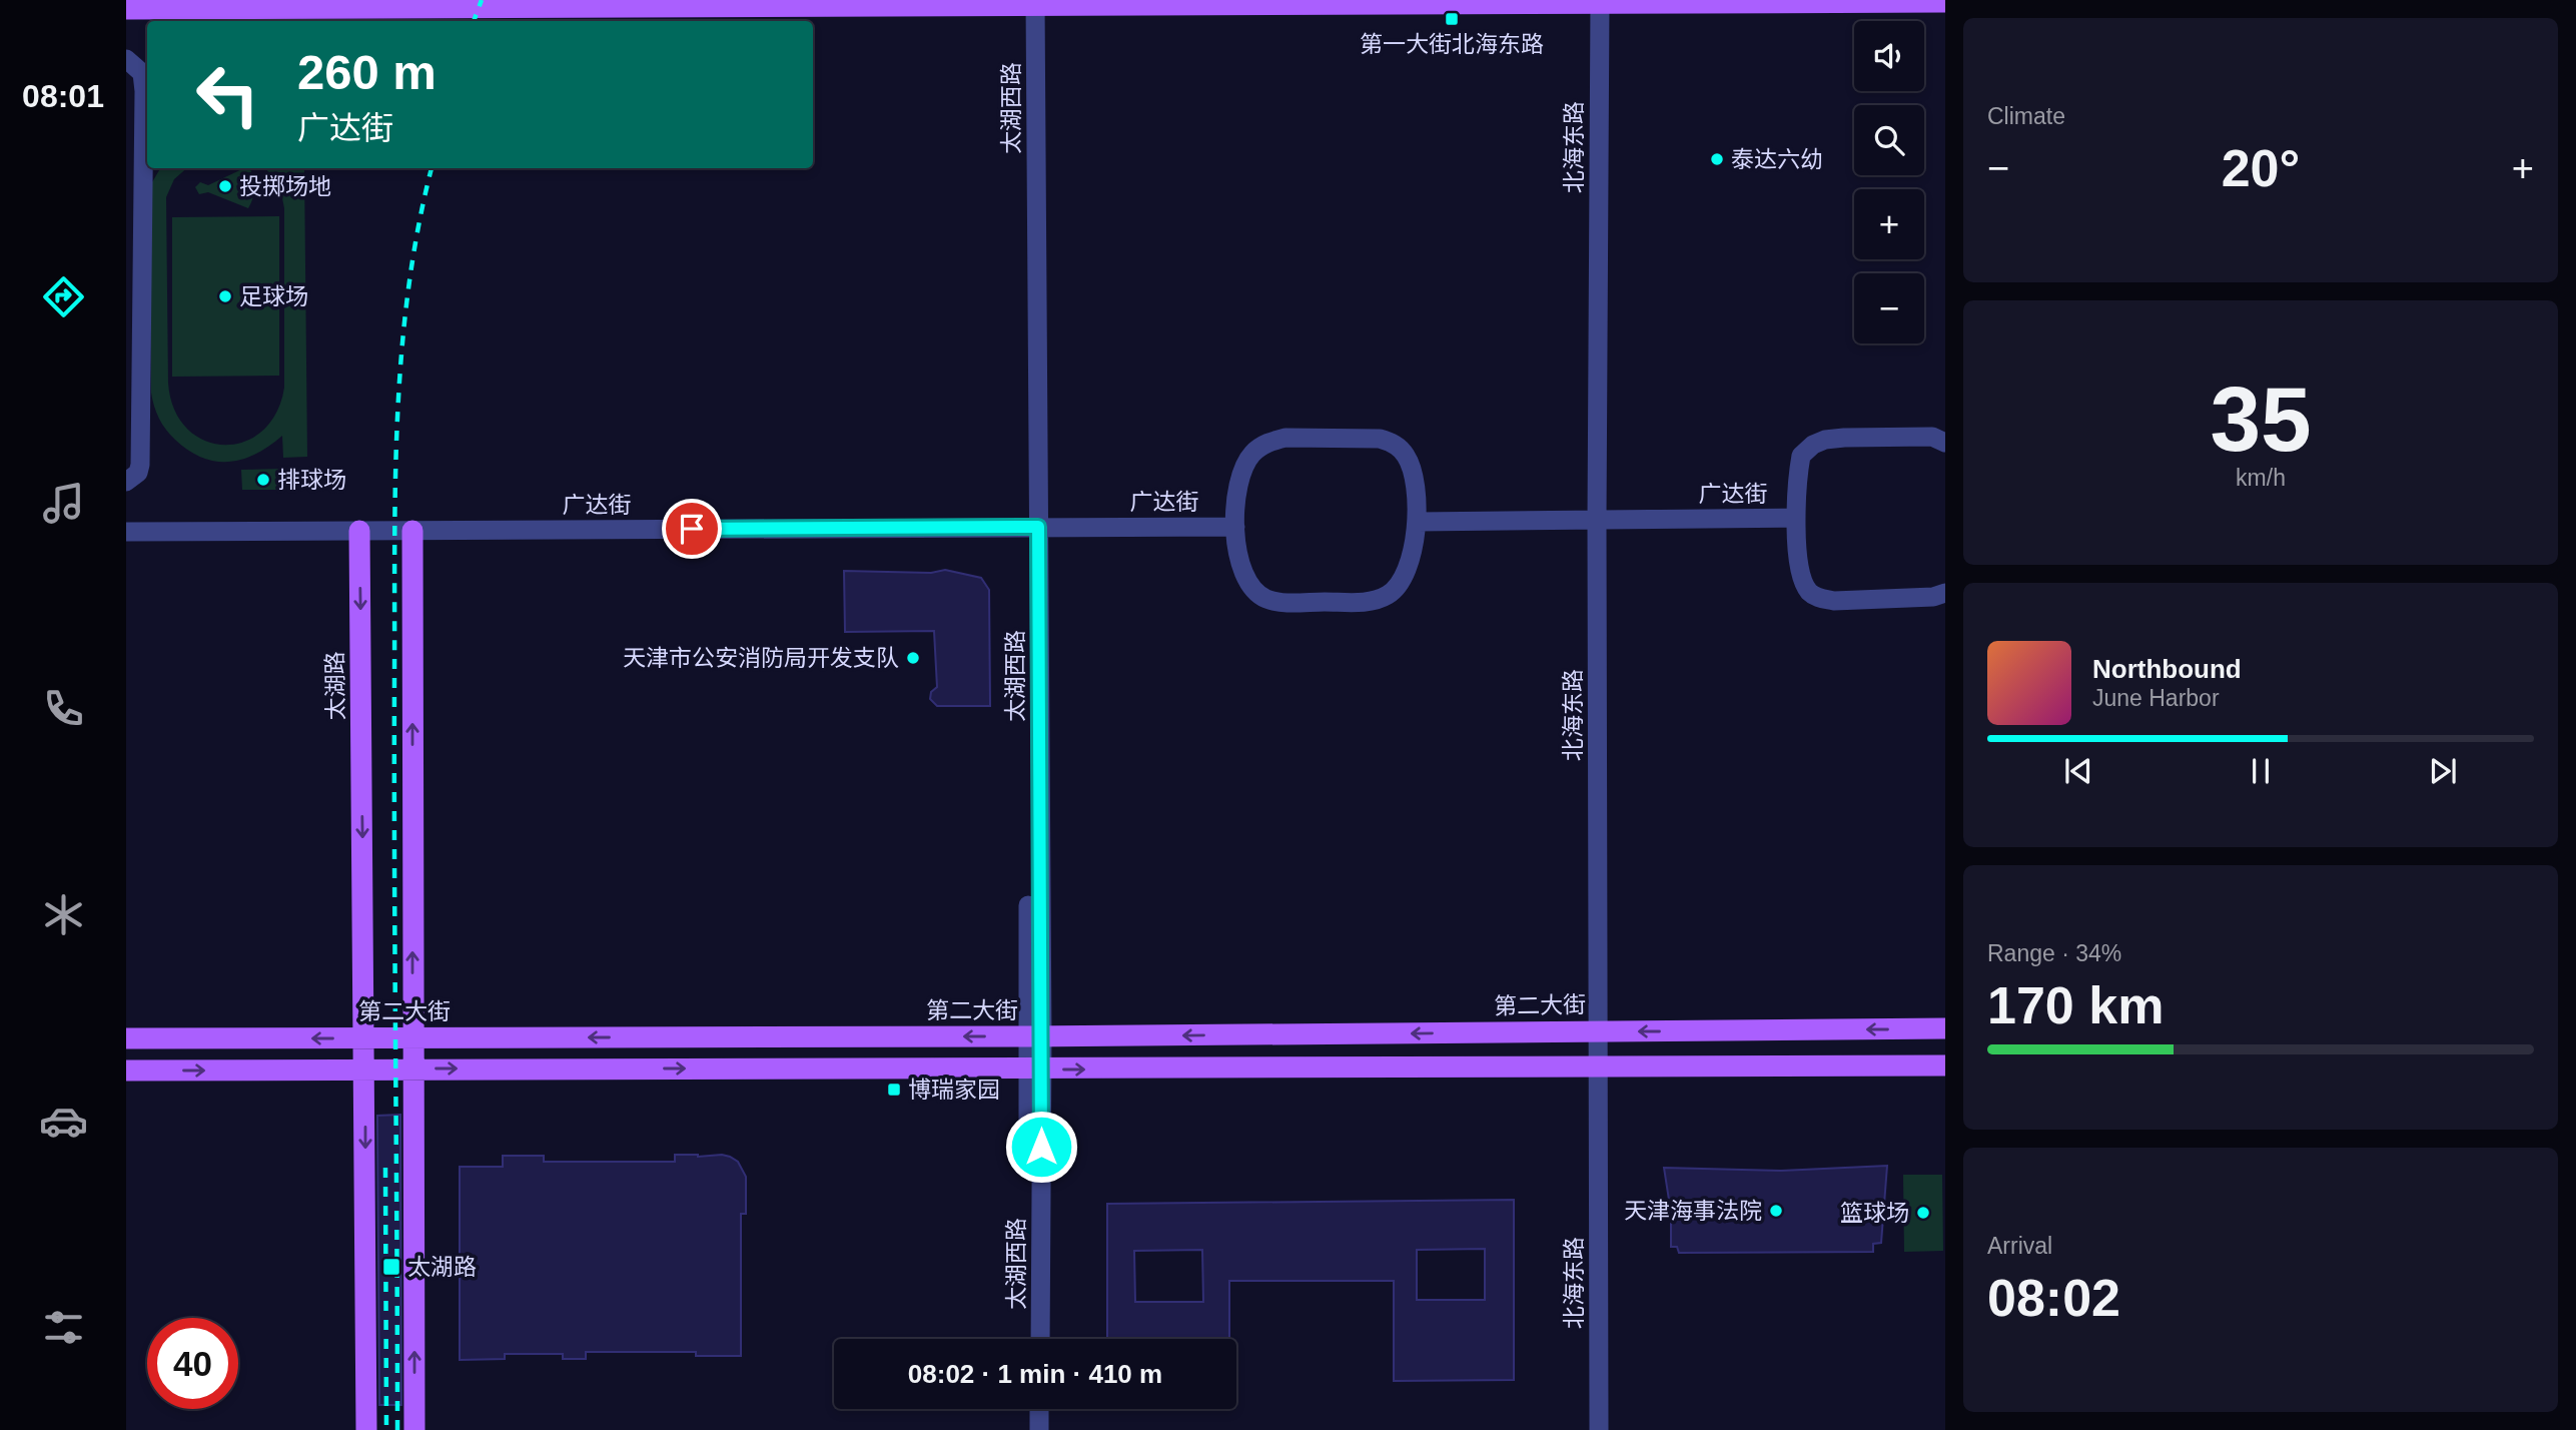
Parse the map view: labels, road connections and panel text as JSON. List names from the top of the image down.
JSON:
{
  "streets": {
    "main road": ["太湖路", "第二大街"],
    "street": ["太湖西路", "北海东路", "广达街"]
  },
  "crossings": [
    ["太湖西路", "广达街"],
    ["太湖西路", "第二大街"],
    ["北海东路", "广达街"],
    ["北海东路", "第二大街"],
    ["广达街", "太湖路"],
    ["太湖路", "第二大街"]
  ],
  "places": {
    "transit": ["第一大街北海东路", "博瑞家园", "太湖路"],
    "other": [
      "泰达六幼",
      "投掷场地",
      "足球场",
      "排球场",
      "天津市公安消防局开发支队",
      "天津海事法院",
      "篮球场"
    ]
  },
  "page": {
    "tabs": "08:01",
    "tile": [
      "Climate",
      ["35", "km/h"],
      ["Range · 34%", "170 km"],
      ["Arrival", "08:02"]
    ],
    "map_buttons": ["+", "−"],
    "turn": ["260 m", "广达街"],
    "heat": ["−", "20°", "+"],
    "song": ["Northbound", "June Harbor"],
    "limit": "40",
    "trip": "08:02 · 1 min · 410 m"
  }
}
